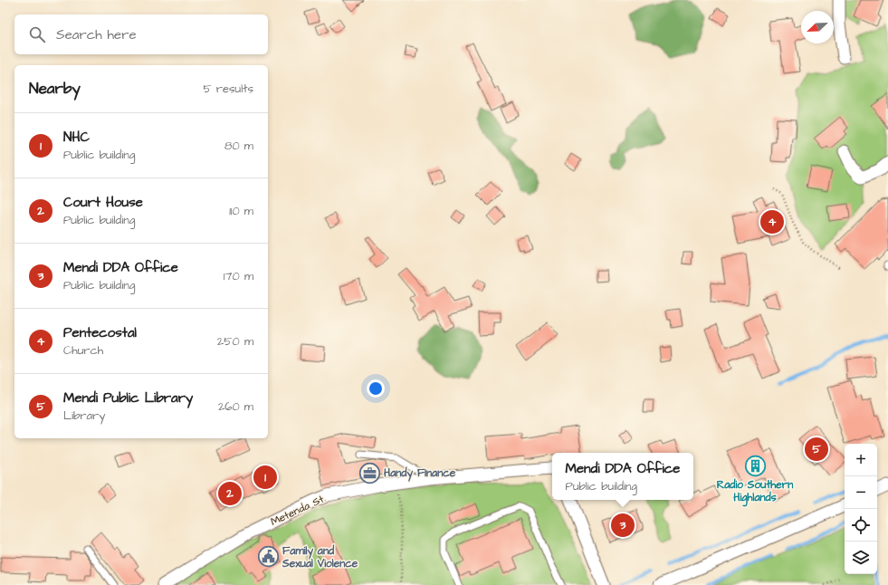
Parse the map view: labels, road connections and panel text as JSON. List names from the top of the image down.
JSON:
{
  "streets": {
    "street": ["Metenda St."]
  },
  "places": {
    "building": ["Radio Southern Highlands"],
    "office": ["Handy FInance"],
    "public building": ["Family and Sexual Violence"]
  },
  "north": "bottom left",
  "page": {
    "search": "Search here",
    "heading": ["Nearby", "5 results"],
    "list": [
      {
        "mark": "1",
        "name": "NHC",
        "note": "Public building",
        "value": "80 m"
      },
      {
        "mark": "2",
        "name": "Court House",
        "note": "Public building",
        "value": "110 m"
      },
      {
        "mark": "3",
        "name": "Mendi DDA Office",
        "note": "Public building",
        "value": "170 m"
      },
      {
        "mark": "4",
        "name": "Pentecostal",
        "note": "Church",
        "value": "250 m"
      },
      {
        "mark": "5",
        "name": "Mendi Public Library",
        "note": "Library",
        "value": "260 m"
      }
    ],
    "pins": [
      "4",
      "5",
      "1",
      "2",
      "3"
    ],
    "map_buttons": ["+", "−"],
    "popup": ["Mendi DDA Office", "Public building"]
  }
}
